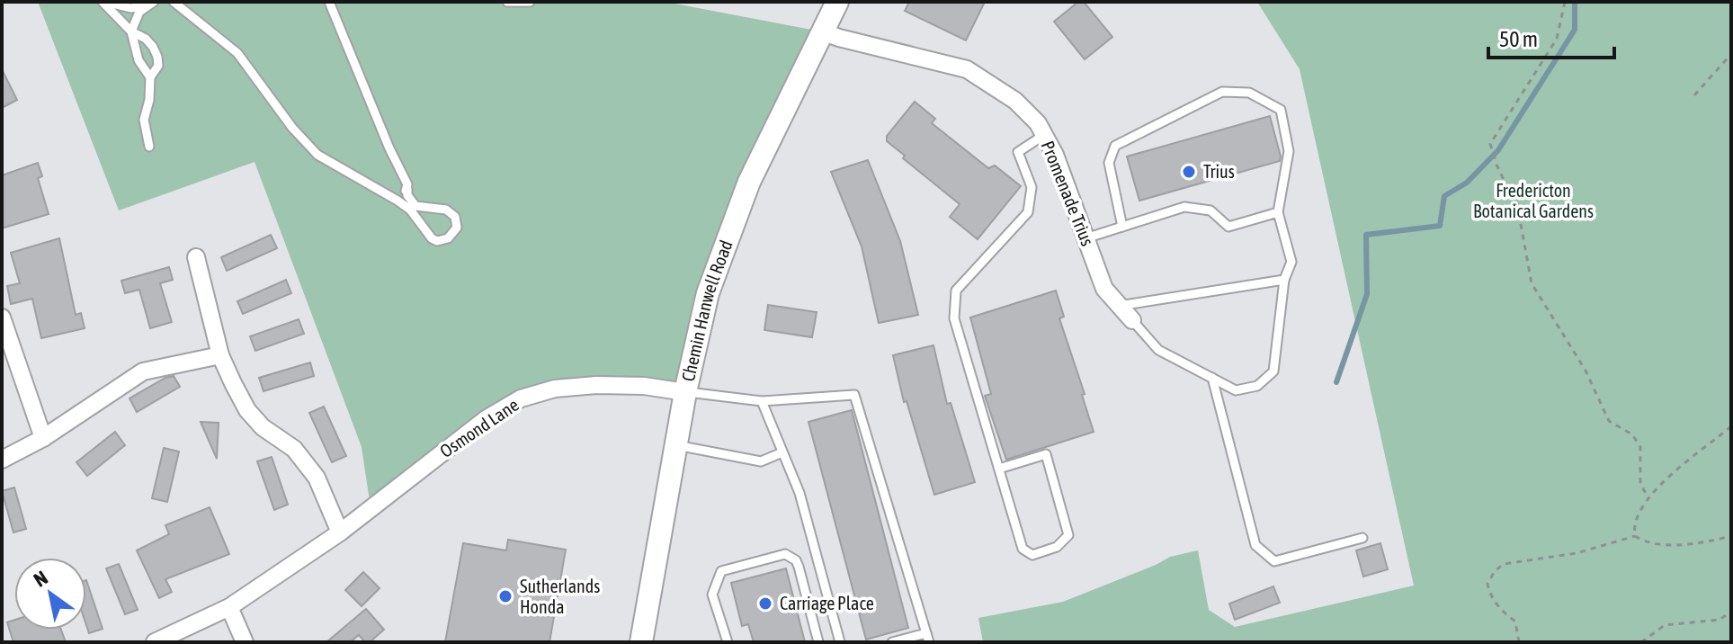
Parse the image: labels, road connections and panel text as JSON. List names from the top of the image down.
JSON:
{
  "streets": {
    "main road": ["Chemin Hanwell Road"],
    "street": ["Promenade Trius", "Osmond Lane"]
  },
  "crossings": [
    ["Promenade Trius", "Chemin Hanwell Road"],
    ["Chemin Hanwell Road", "Osmond Lane"]
  ],
  "parks": ["Fredericton Botanical Gardens"],
  "places": ["Trius", "Sutherlands Honda", "Carriage Place"],
  "scale_bar": "50 m",
  "north": "top left"
}
